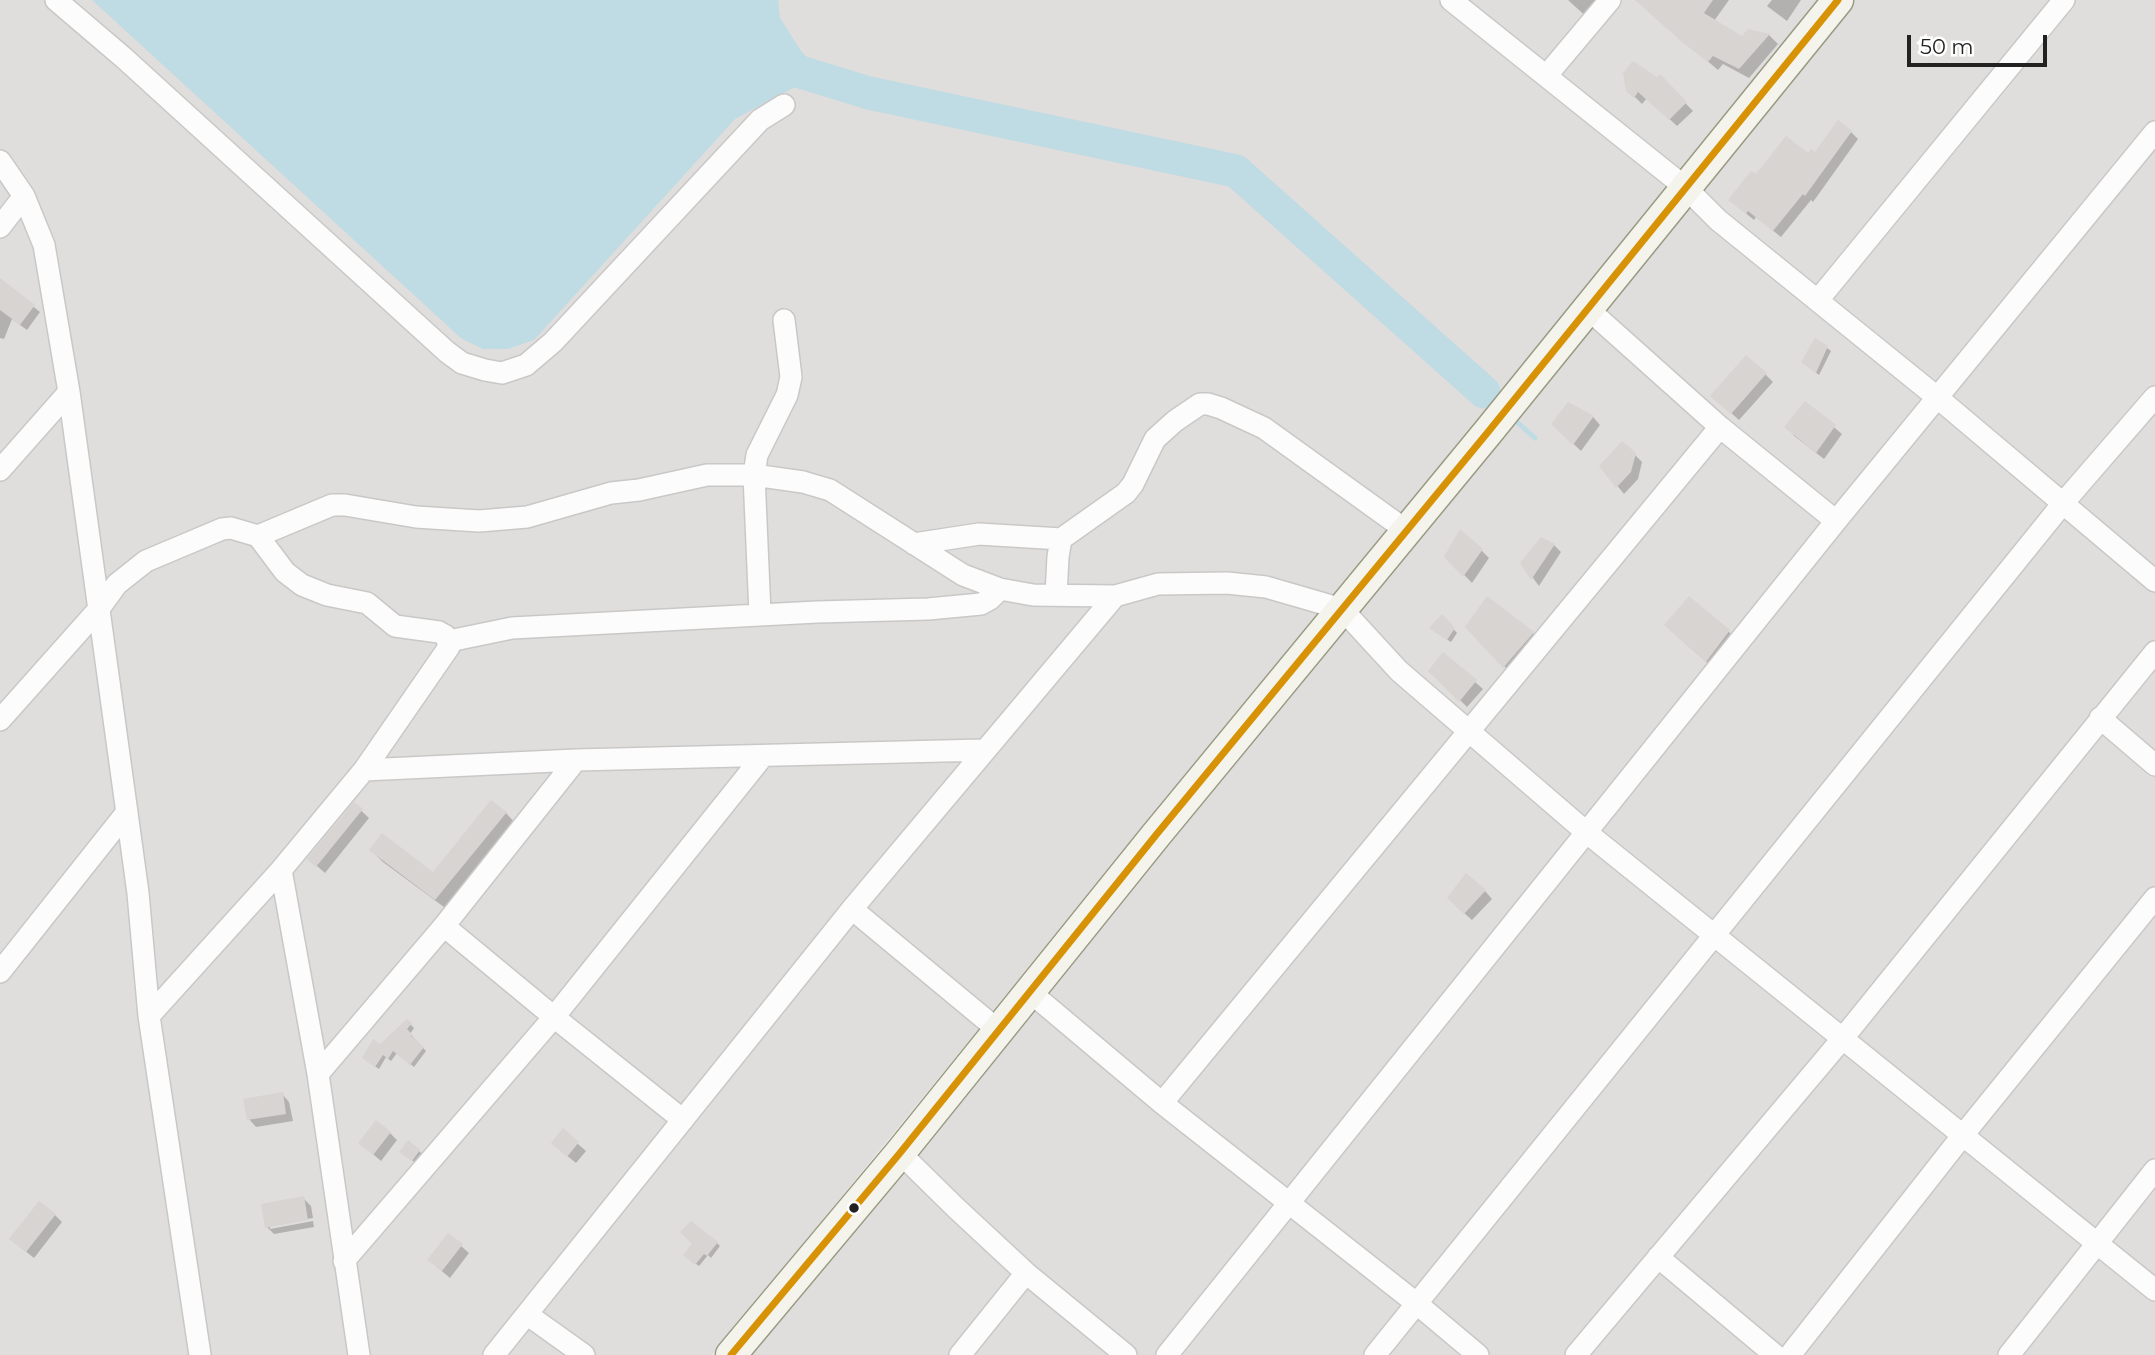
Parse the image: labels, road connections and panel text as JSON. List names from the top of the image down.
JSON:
{
  "scale_bar": "50 m"
}
